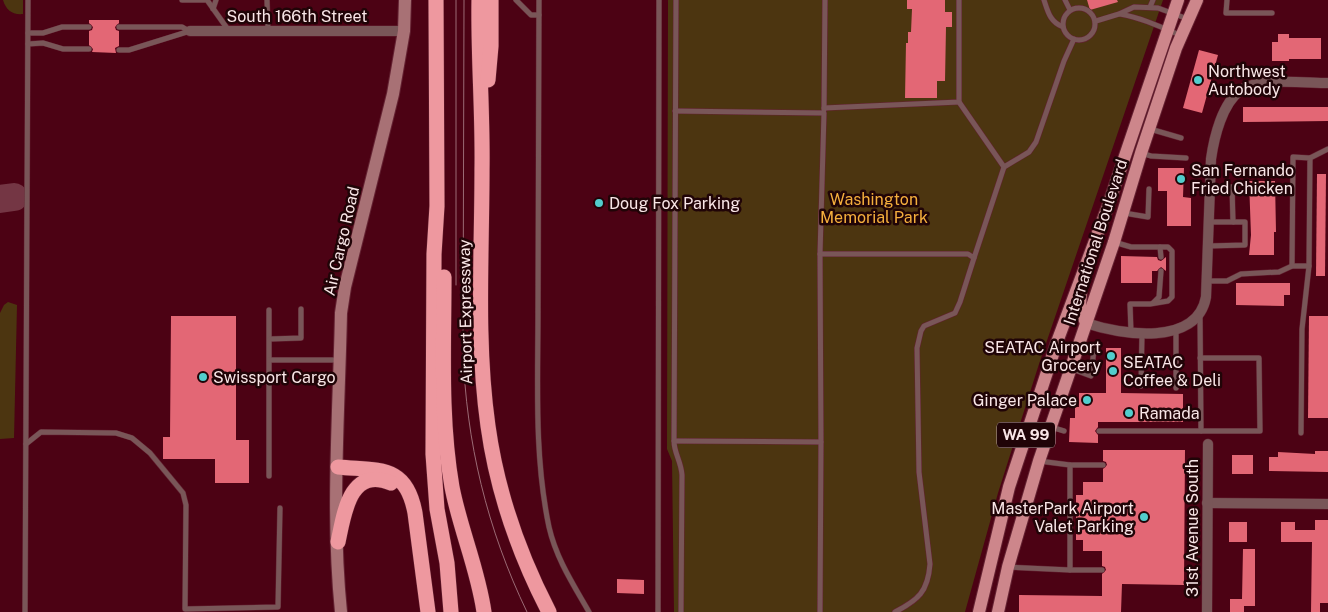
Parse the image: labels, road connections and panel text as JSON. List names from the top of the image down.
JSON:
{
  "streets": {
    "highway": ["Airport Expressway"],
    "main road": ["International Boulevard", "WA 99"],
    "street": ["South 166th Street", "Air Cargo Road", "31st Avenue South"]
  },
  "crossings": [
    ["South 166th Street", "Air Cargo Road"]
  ],
  "parks": ["Washington Memorial Park"],
  "places": [
    "Northwest Autobody",
    "San Fernando Fried Chicken",
    "Doug Fox Parking",
    "SEATAC Airport Grocery",
    "SEATAC Coffee & Deli",
    "Swissport Cargo",
    "Ginger Palace",
    "Ramada",
    "MasterPark Airport Valet Parking"
  ]
}
